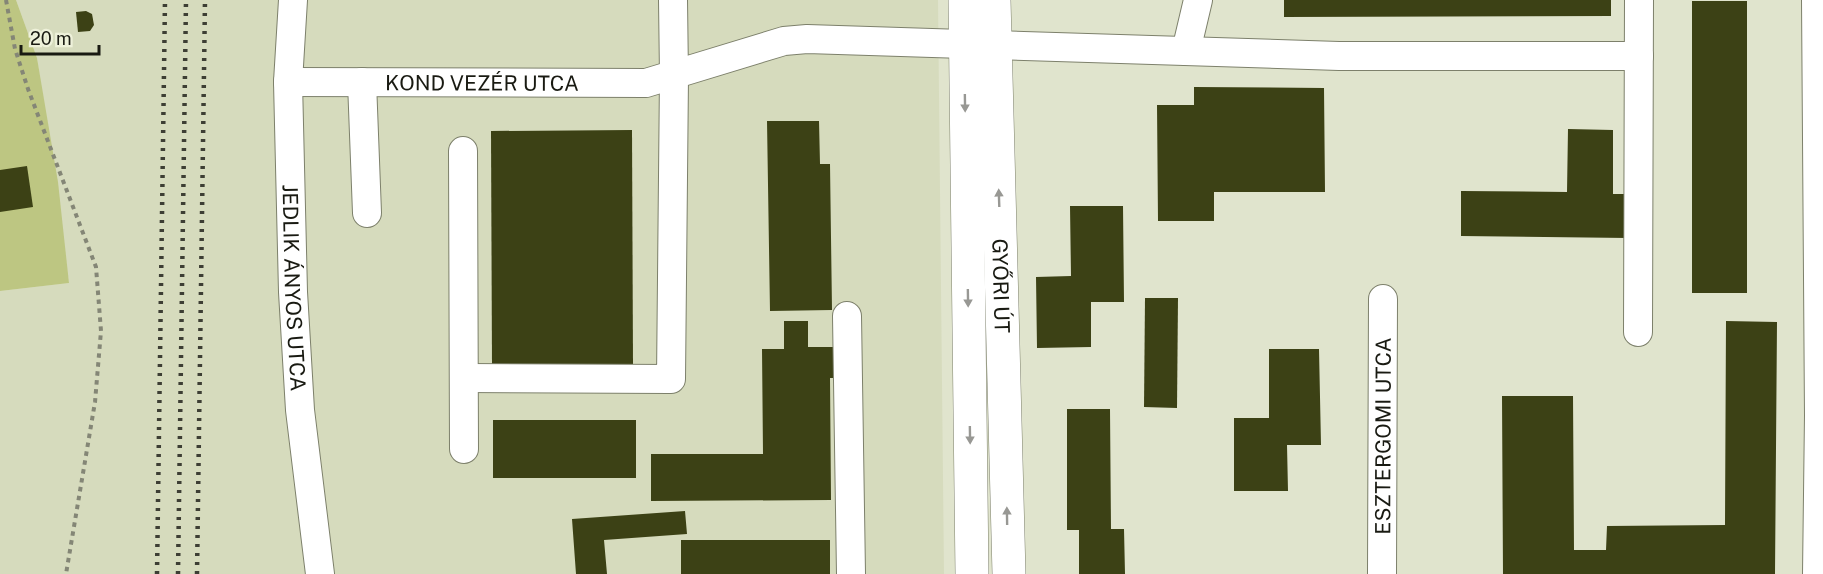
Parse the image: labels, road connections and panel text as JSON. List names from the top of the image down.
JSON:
{
  "streets": {
    "main road": ["GYŐRI ÚT"],
    "street": ["KOND VEZÉR UTCA", "JEDLIK ÁNYOS UTCA", "ESZTERGOMI UTCA"]
  },
  "crossings": [
    ["KOND VEZÉR UTCA", "GYŐRI ÚT"],
    ["KOND VEZÉR UTCA", "JEDLIK ÁNYOS UTCA"]
  ],
  "scale_bar": "20 m"
}
